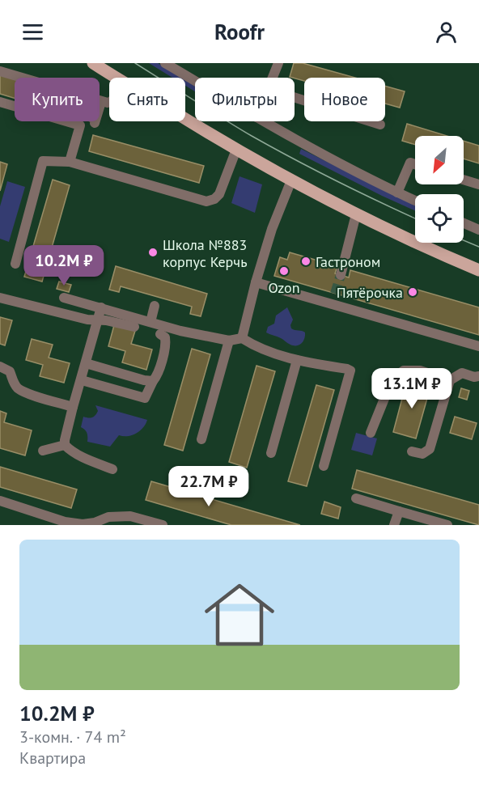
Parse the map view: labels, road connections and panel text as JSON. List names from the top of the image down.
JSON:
{
  "places": [
    "Школа №883 корпус Керчь",
    "Гастроном",
    "Ozon",
    "Пятёрочка"
  ],
  "north": "bottom left",
  "page": {
    "header": "Roofr",
    "chip": [
      "Купить",
      "Снять",
      "Фильтры",
      "Новое"
    ],
    "price": ["10.2M ₽", "13.1M ₽", "22.7M ₽"],
    "list": [
      {
        "name": "10.2M ₽",
        "note": "3-комн. · 74 m² · Квартира"
      }
    ]
  }
}
